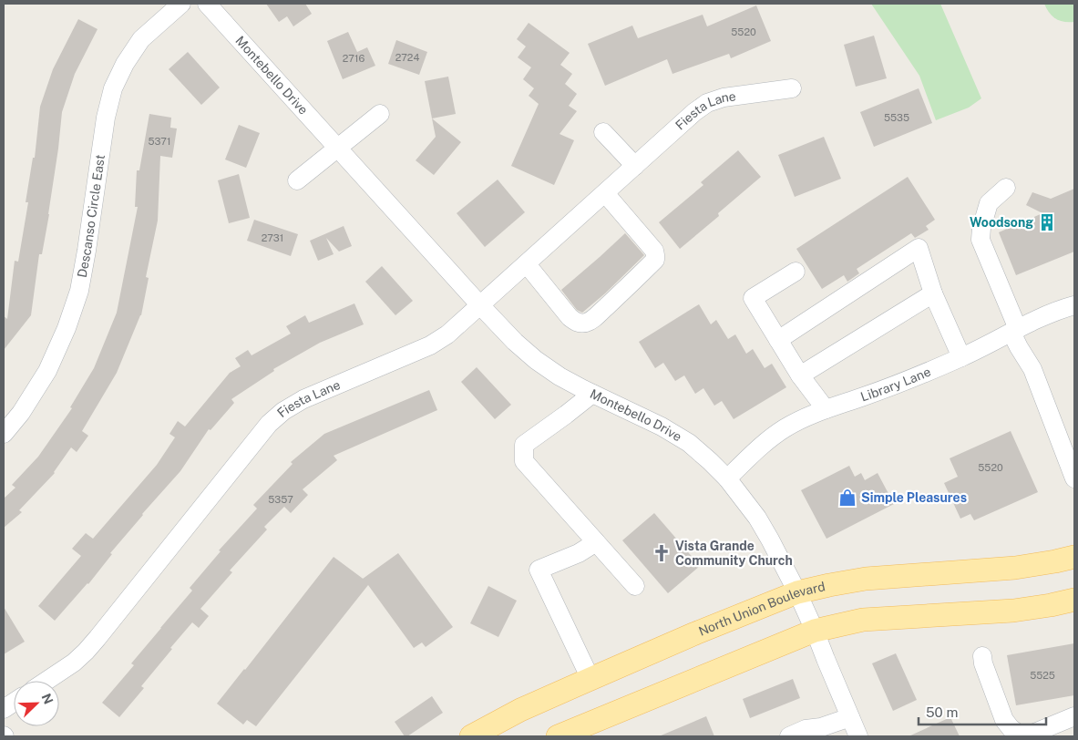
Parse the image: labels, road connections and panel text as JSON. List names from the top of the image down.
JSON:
{
  "streets": {
    "main road": ["North Union Boulevard"],
    "street": [
      "Montebello Drive",
      "Fiesta Lane",
      "Descanso Circle East",
      "Library Lane"
    ]
  },
  "crossings": [
    ["Montebello Drive", "Fiesta Lane"],
    ["Montebello Drive", "Library Lane"],
    ["Montebello Drive", "North Union Boulevard"]
  ],
  "places": {
    "building": ["Woodsong"],
    "shop": ["Simple Pleasures"],
    "church": ["Vista Grande Community Church"]
  },
  "house_numbers": [
    "5520",
    "2724",
    "2716",
    "5535",
    "5371",
    "2731",
    "5520",
    "5357",
    "5525"
  ],
  "scale_bar": "50 m",
  "north": "top right"
}
